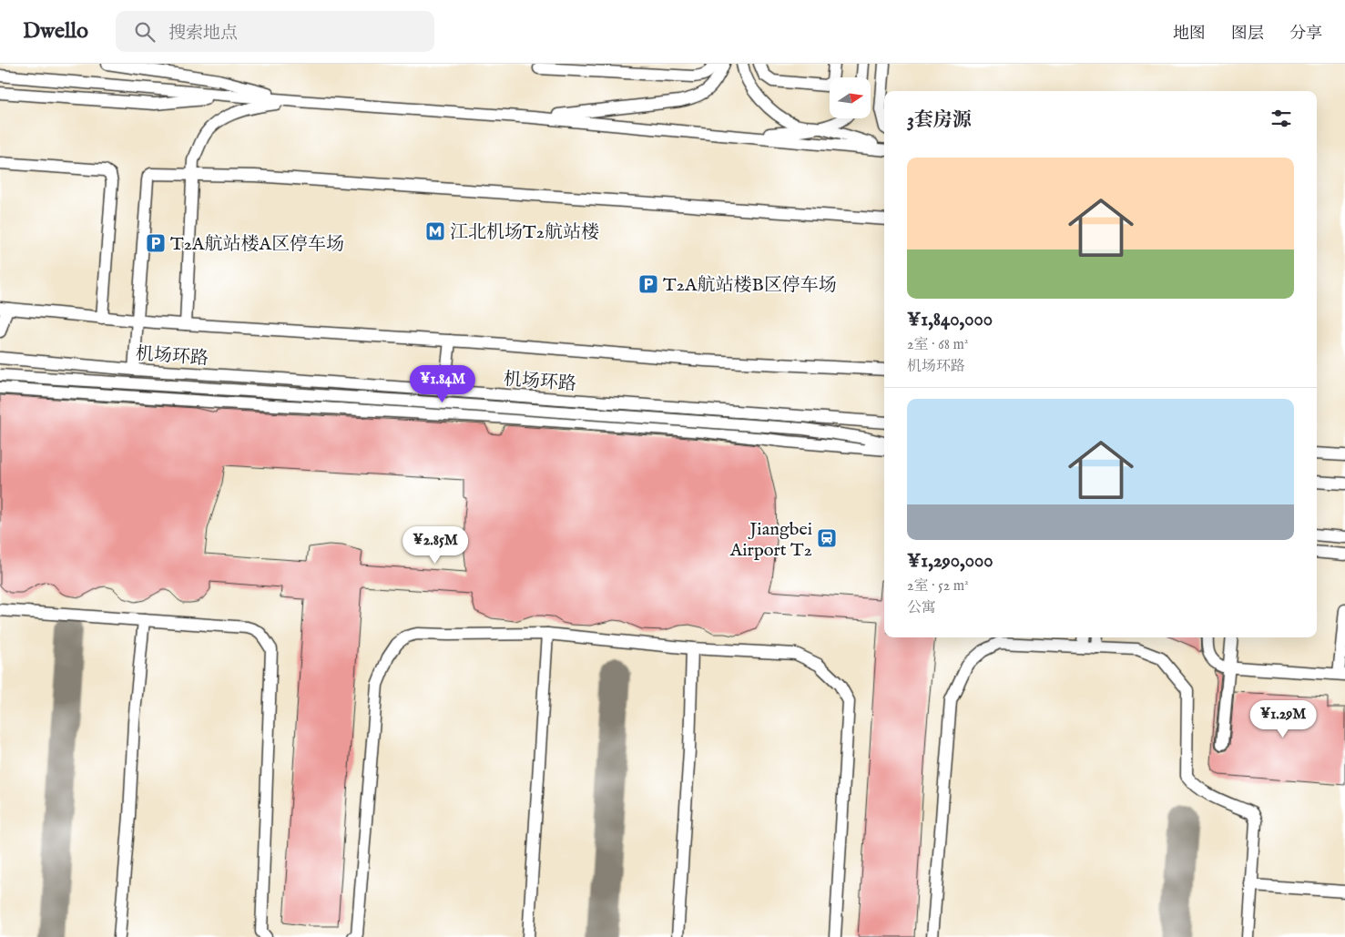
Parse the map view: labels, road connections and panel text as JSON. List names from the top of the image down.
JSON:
{
  "streets": {
    "street": ["机场环路"]
  },
  "places": {
    "metro station": ["江北机场T2航站楼"],
    "parking": ["T2A航站楼A区停车场", "T2A航站楼B区停车场"],
    "station": ["Jiangbei Airport T2"]
  },
  "north": "right",
  "page": {
    "header": "Dwello",
    "search": "搜索地点",
    "nav": ["地图", "图层", "分享"],
    "heading": "3套房源",
    "list": [
      {
        "name": "¥1,840,000",
        "note": "2室 · 68 m² · 机场环路"
      },
      {
        "name": "¥1,290,000",
        "note": "2室 · 52 m² · 公寓"
      }
    ],
    "price": ["¥1.84M", "¥2.85M", "¥1.29M"]
  }
}
